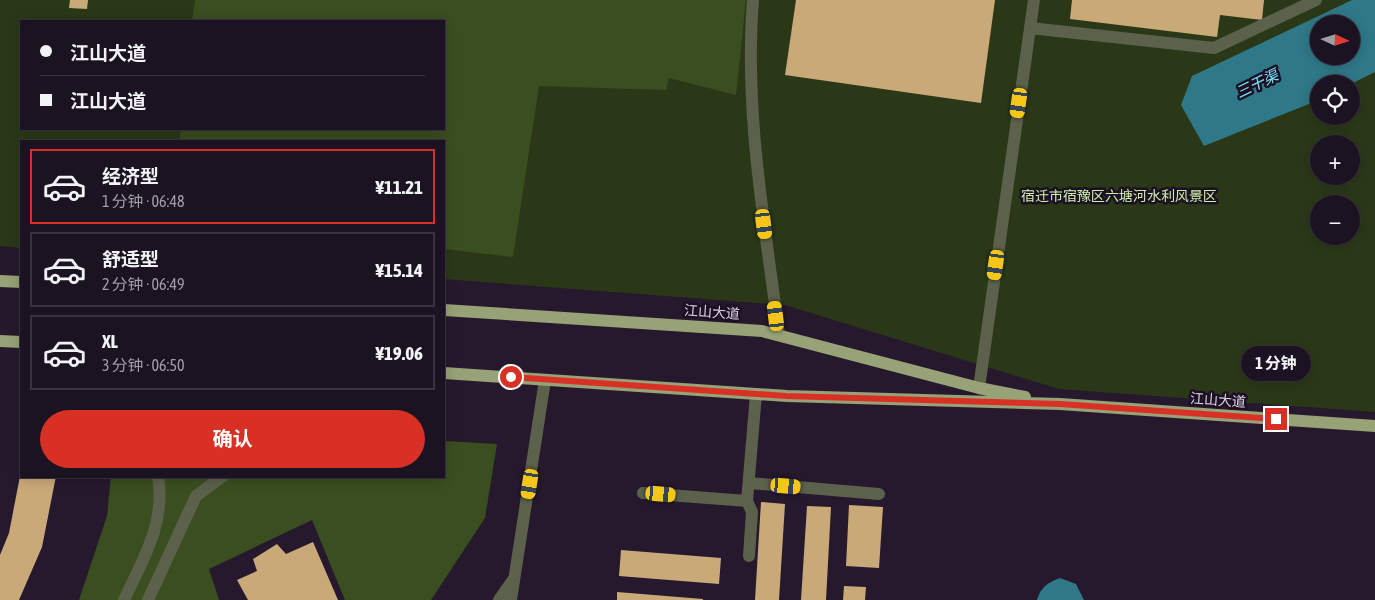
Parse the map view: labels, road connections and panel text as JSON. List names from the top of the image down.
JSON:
{
  "streets": {
    "main road": ["江山大道"]
  },
  "water": ["三干渠"],
  "parks": ["宿迁市宿豫区六塘河水利风景区"],
  "north": "right",
  "page": {
    "map_buttons": ["+", "−"],
    "banner": ["江山大道", "江山大道"],
    "list": [
      {
        "name": "经济型",
        "note": "1 分钟 · 06:48",
        "value": "¥11.21"
      },
      {
        "name": "舒适型",
        "note": "2 分钟 · 06:49",
        "value": "¥15.14"
      },
      {
        "name": "XL",
        "note": "3 分钟 · 06:50",
        "value": "¥19.06"
      }
    ],
    "bubble": "1 分钟",
    "buttons": "确认"
  }
}
